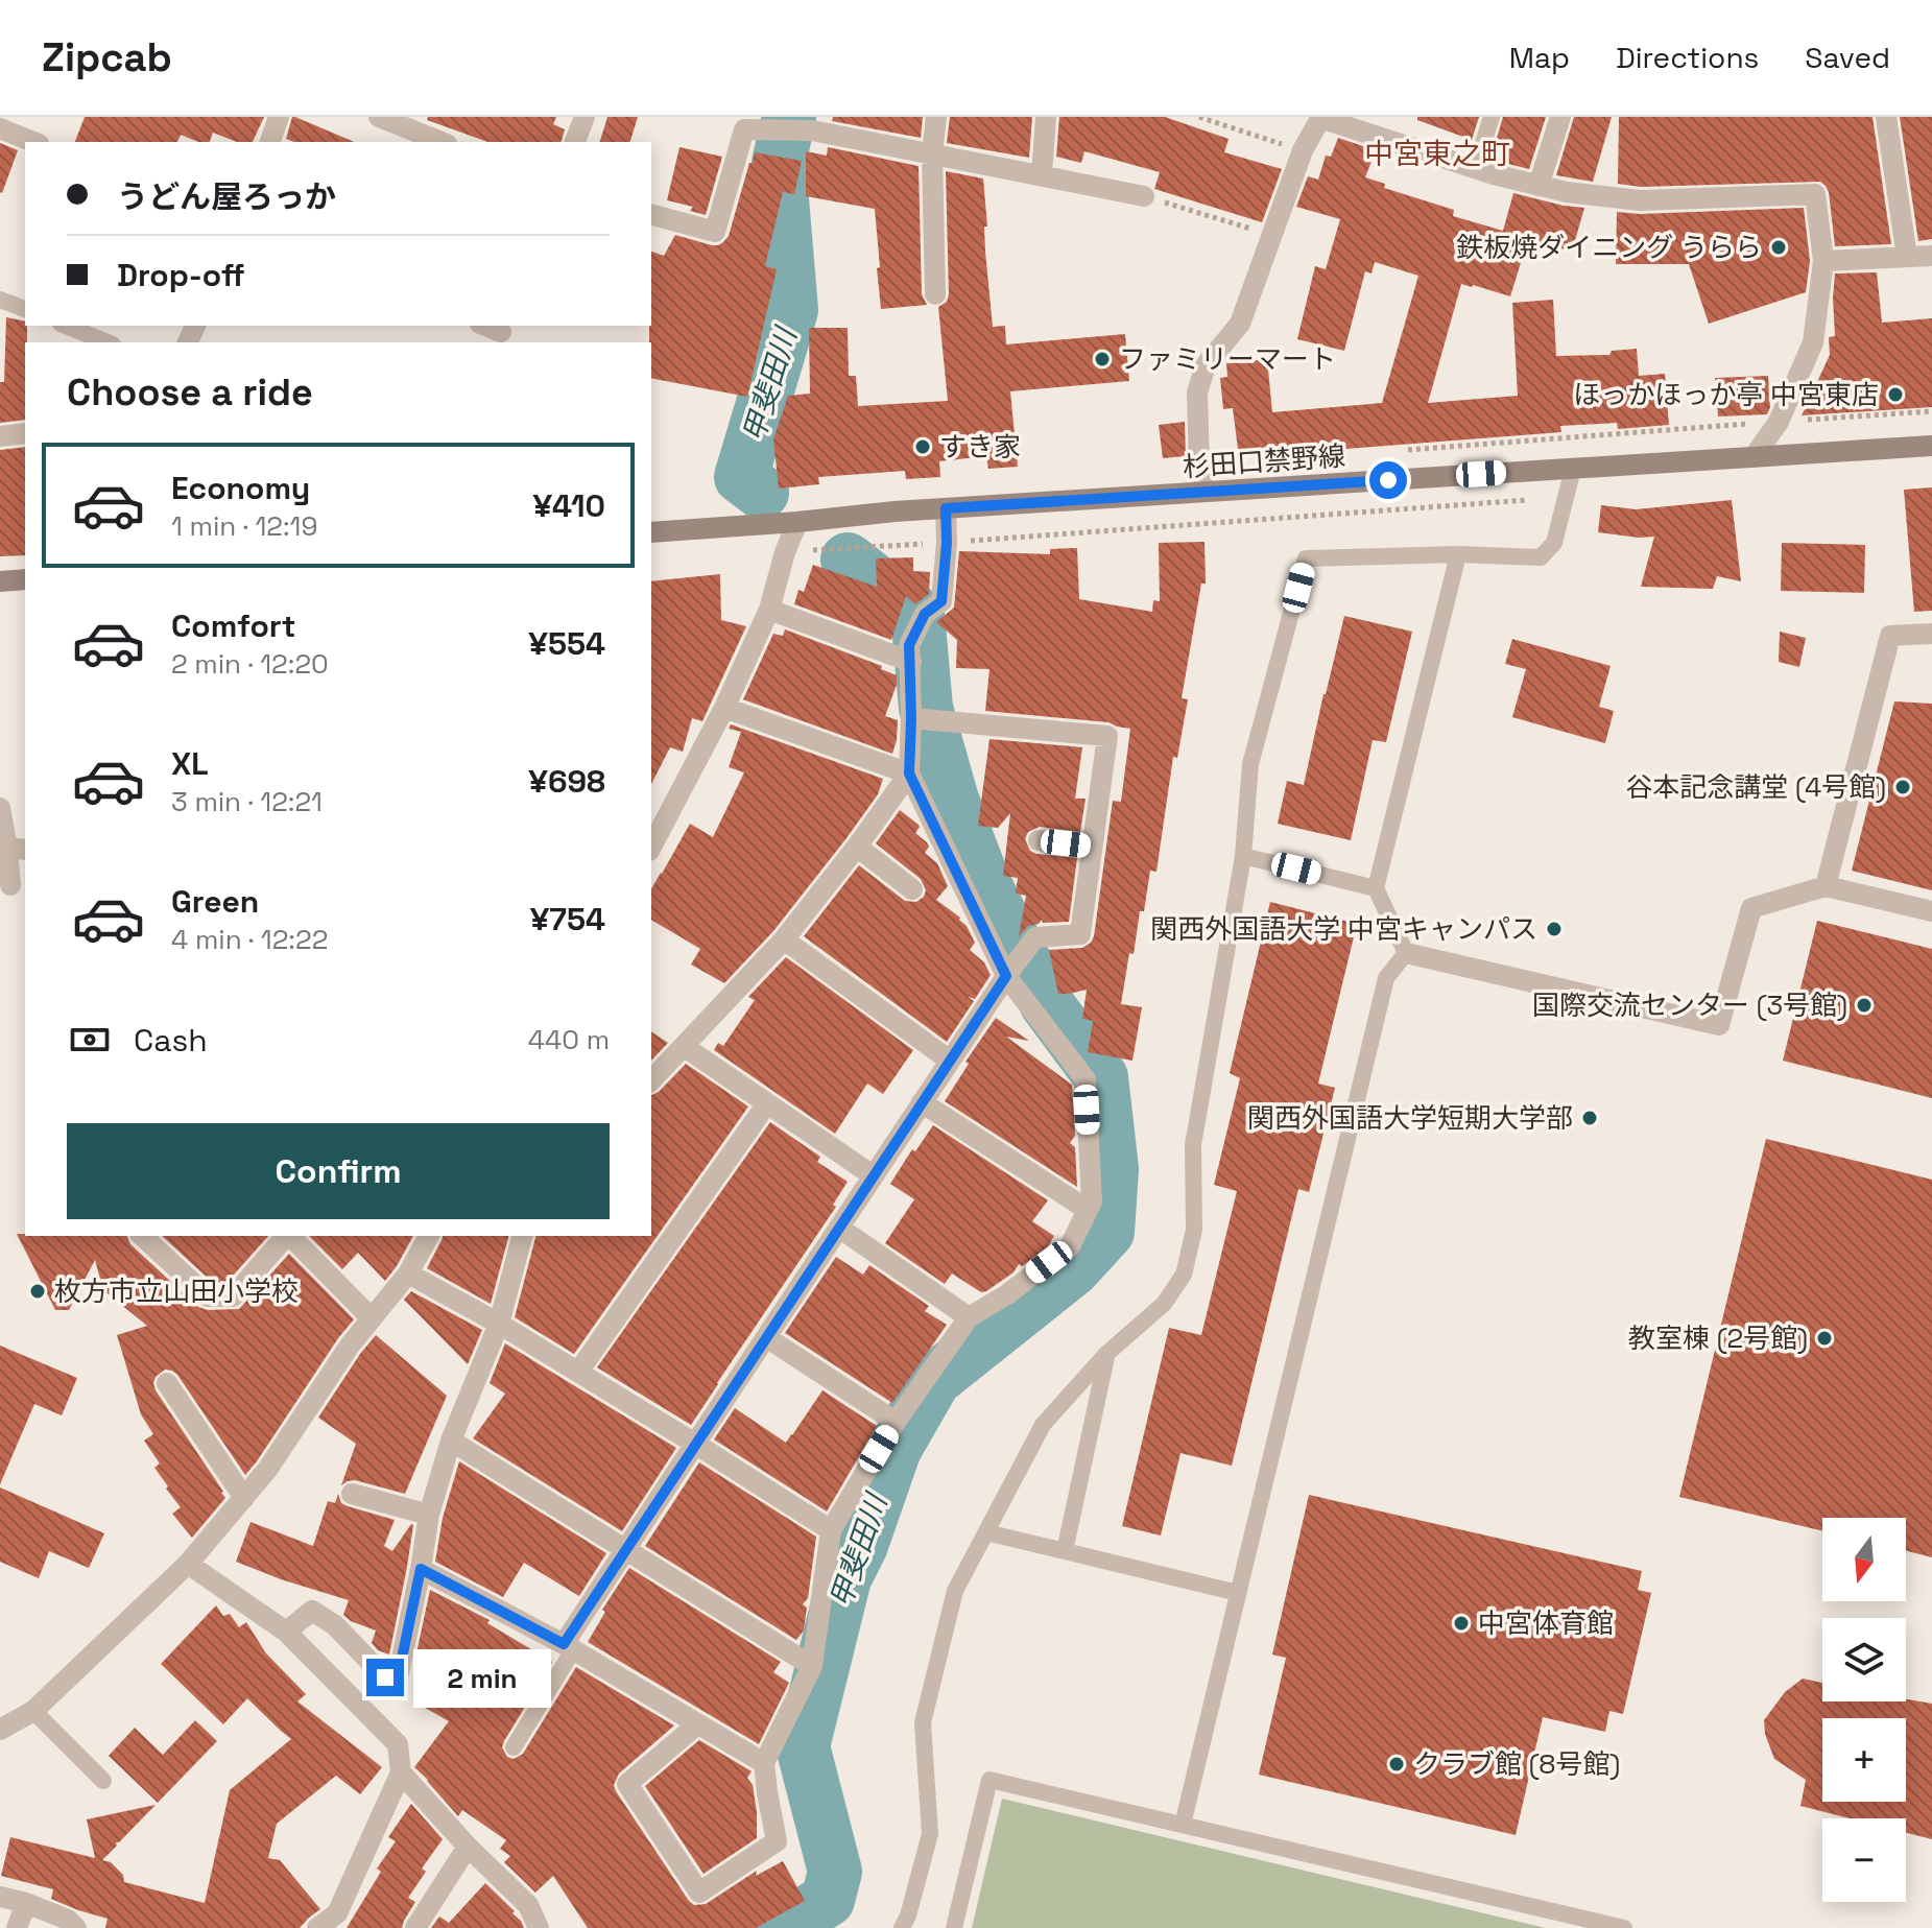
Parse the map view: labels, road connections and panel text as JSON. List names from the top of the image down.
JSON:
{
  "streets": {
    "main road": ["杉田口禁野線"]
  },
  "districts": ["中宮東之町"],
  "water": ["甲斐田川"],
  "places": [
    "鉄板焼ダイニング うらら",
    "ファミリーマート",
    "ほっかほっか亭 中宮東店",
    "すき家",
    "谷本記念講堂 (4号館)",
    "関西外国語大学 中宮キャンパス",
    "国際交流センター (3号館)",
    "関西外国語大学短期大学部",
    "枚方市立山田小学校",
    "教室棟 (2号館)",
    "中宮体育館",
    "クラブ館 (8号館)"
  ],
  "north": "bottom",
  "page": {
    "header": "Zipcab",
    "nav": ["Map", "Directions", "Saved"],
    "banner": ["うどん屋ろっか", "Drop-off"],
    "heading": "Choose a ride",
    "list": [
      {
        "name": "Economy",
        "note": "1 min · 12:19",
        "value": "¥410"
      },
      {
        "name": "Comfort",
        "note": "2 min · 12:20",
        "value": "¥554"
      },
      {
        "name": "XL",
        "note": "3 min · 12:21",
        "value": "¥698"
      },
      {
        "name": "Green",
        "note": "4 min · 12:22",
        "value": "¥754"
      }
    ],
    "pay": ["Cash", "440 m"],
    "buttons": "Confirm",
    "map_buttons": ["+", "−"],
    "bubble": "2 min"
  }
}
